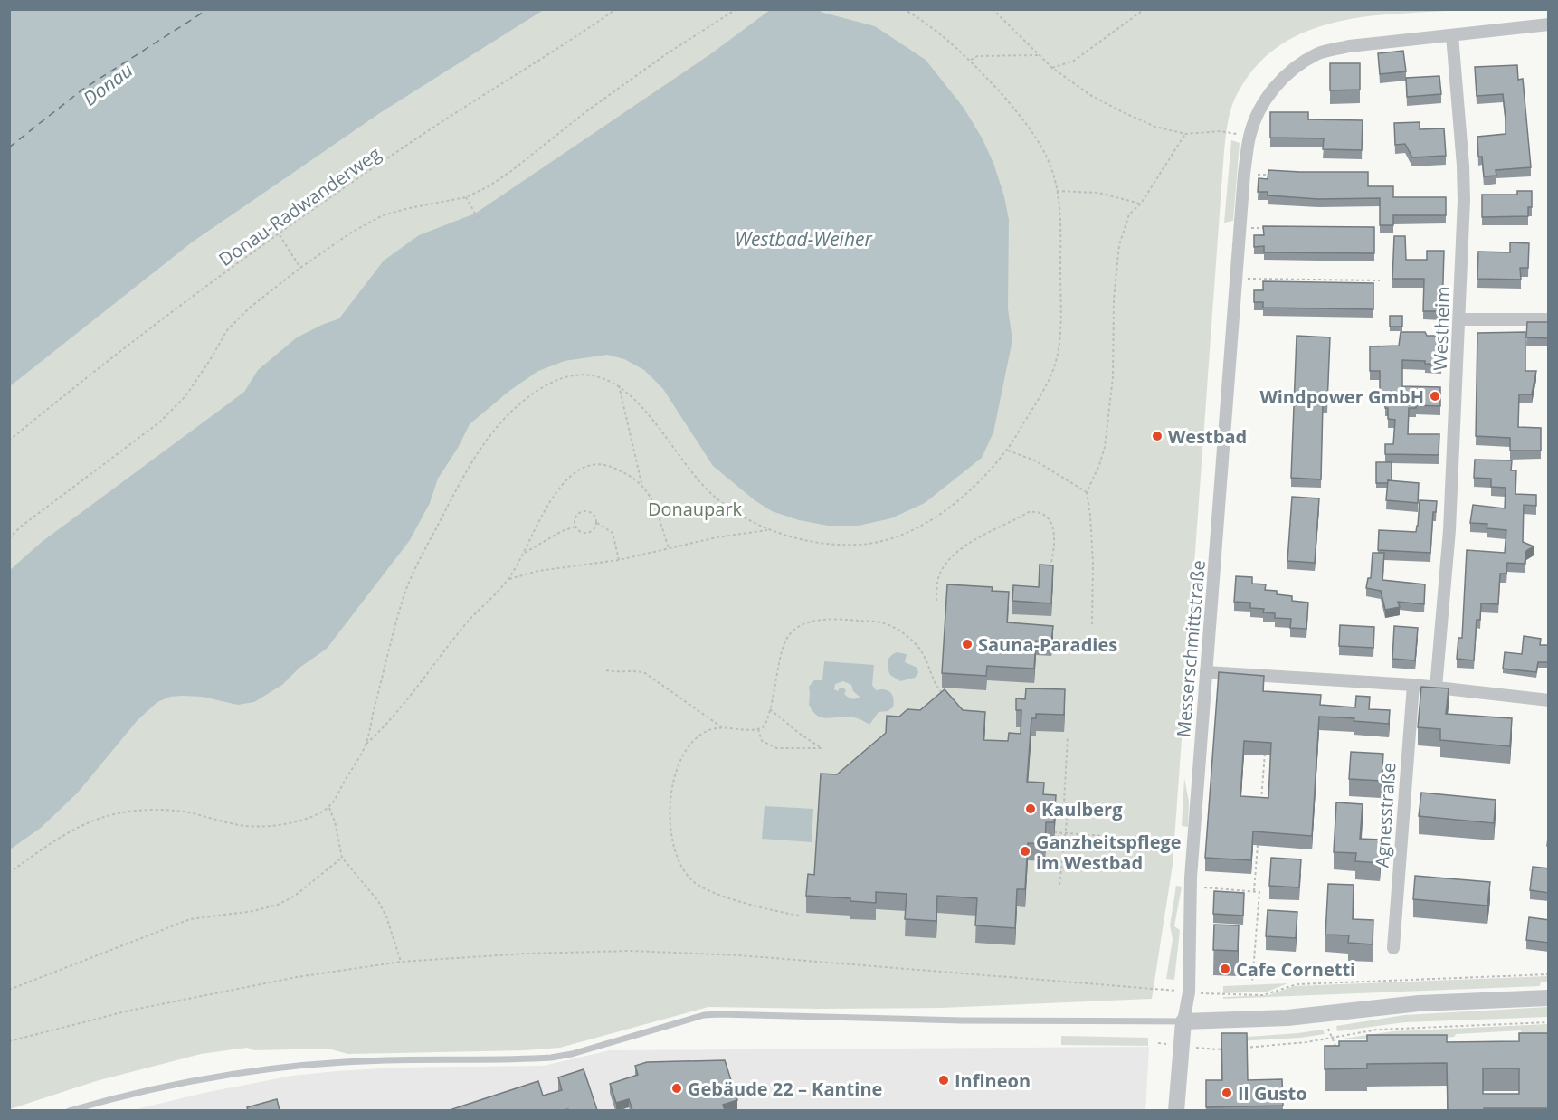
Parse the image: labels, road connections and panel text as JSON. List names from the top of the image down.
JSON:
{
  "streets": {
    "street": ["Westheim", "Messerschmittstraße", "Agnesstraße"],
    "path": ["Donau-Radwanderweg"]
  },
  "crossings": [
    ["Westheim", "Messerschmittstraße"]
  ],
  "water": ["Donau", "Westbad-Weiher"],
  "parks": ["Donaupark"],
  "places": [
    "Windpower GmbH",
    "Westbad",
    "Sauna-Paradies",
    "Kaulberg",
    "Ganzheitspflege im Westbad",
    "Cafe Cornetti",
    "Infineon",
    "Gebäude 22 – Kantine",
    "Il Gusto"
  ]
}
